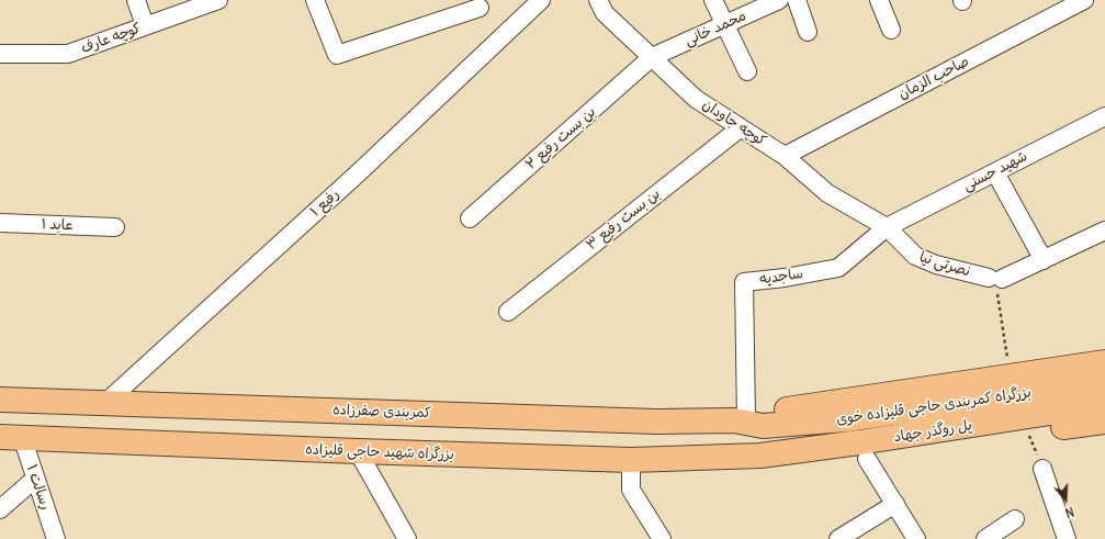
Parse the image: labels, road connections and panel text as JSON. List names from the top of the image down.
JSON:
{
  "streets": {
    "highway": [
      "بزرگراه کمربندی حاجی قلیزاده خوی",
      "کمربندی صفرزاده",
      "پل روگذر جهاد",
      "بزرگراه شهید حاجی قلیزاده"
    ],
    "street": [
      "محمد خانی",
      "کوچه عارف",
      "صاحب الزمان",
      "کوچه جاودان",
      "بن بست رفیع ۲",
      "شهید حسنی",
      "رفیع ۱",
      "بن بست رفیع ۳",
      "عابد ۱",
      "نصرتی نیا",
      "ساجدیه",
      "رسالت ۱"
    ]
  },
  "crossings": [
    ["محمد خانی", "کوچه جاودان"],
    ["محمد خانی", "بن بست رفیع ۲"],
    ["صاحب الزمان", "کوچه جاودان"],
    ["کوچه جاودان", "بن بست رفیع ۲"],
    ["کوچه جاودان", "شهید حسنی"],
    ["کوچه جاودان", "بن بست رفیع ۳"],
    ["کوچه جاودان", "نصرتی نیا"],
    ["کوچه جاودان", "ساجدیه"],
    ["شهید حسنی", "نصرتی نیا"],
    ["شهید حسنی", "ساجدیه"],
    ["رفیع ۱", "کمربندی صفرزاده"],
    ["نصرتی نیا", "ساجدیه"],
    ["ساجدیه", "بزرگراه کمربندی حاجی قلیزاده خوی"],
    ["ساجدیه", "کمربندی صفرزاده"],
    ["بزرگراه کمربندی حاجی قلیزاده خوی", "کمربندی صفرزاده"],
    ["پل روگذر جهاد", "بزرگراه شهید حاجی قلیزاده"],
    ["بزرگراه شهید حاجی قلیزاده", "رسالت ۱"]
  ],
  "north": "bottom"
}
